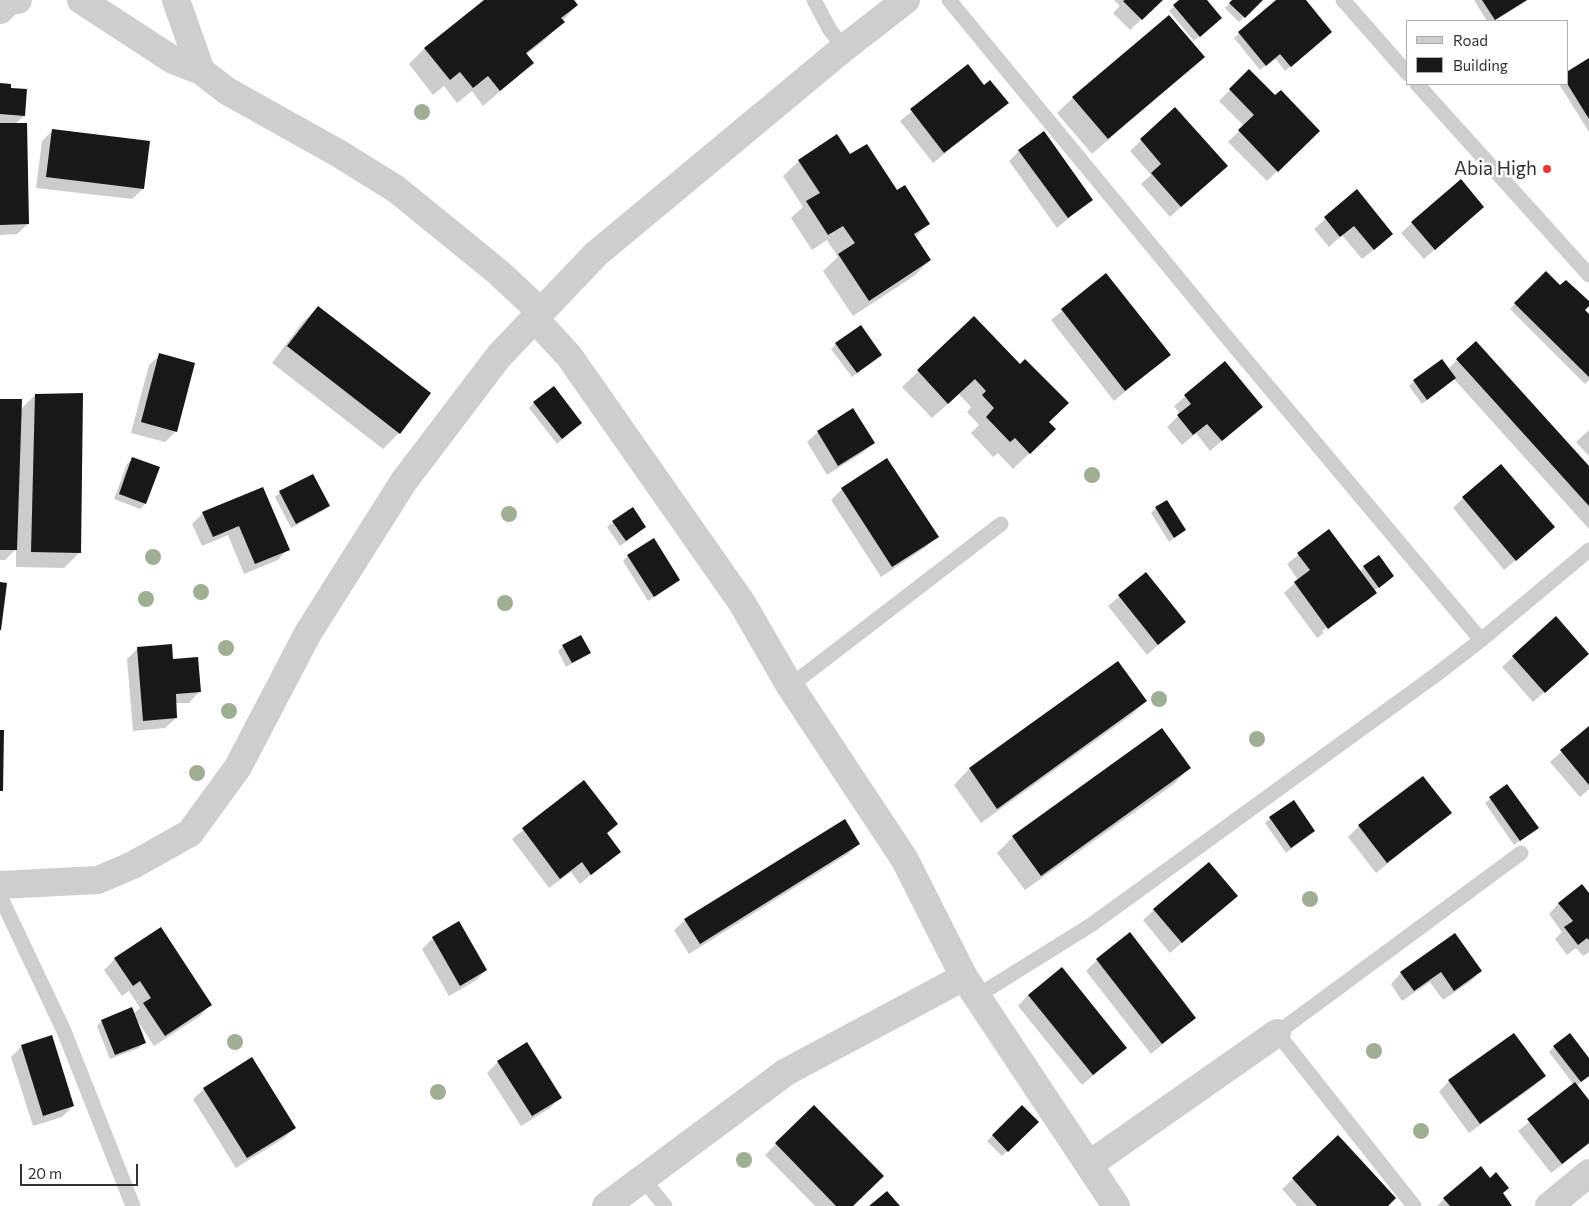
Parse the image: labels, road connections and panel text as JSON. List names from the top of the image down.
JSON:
{
  "places": ["Abia High"],
  "legend": ["Road", "Building"],
  "scale_bar": "20 m"
}
